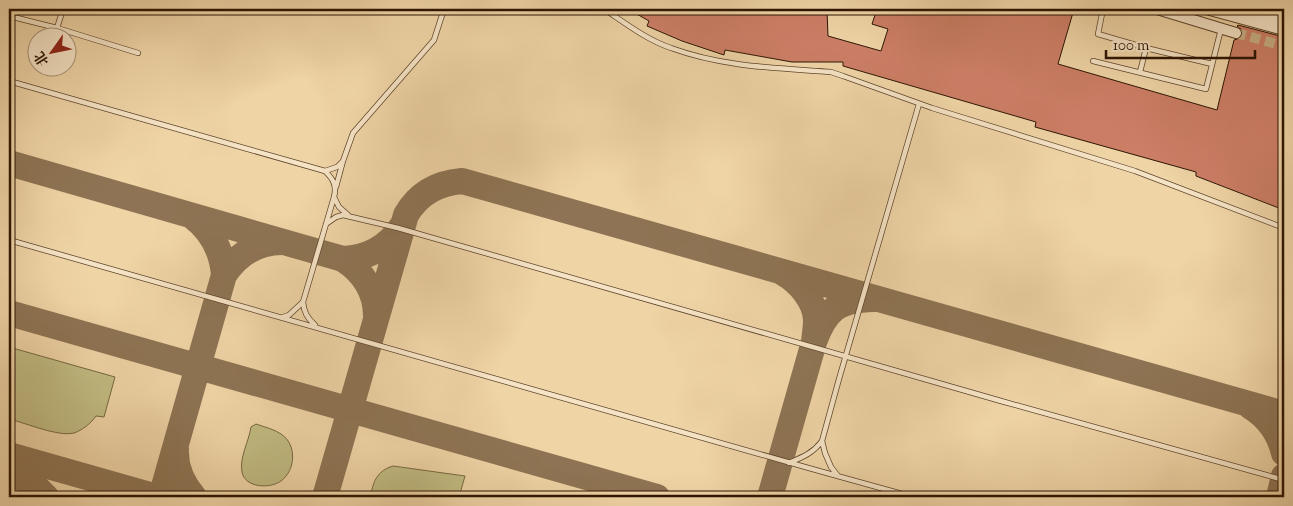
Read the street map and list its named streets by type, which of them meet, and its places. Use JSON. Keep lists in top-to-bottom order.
{
  "scale_bar": "100 m",
  "north": "bottom left"
}
